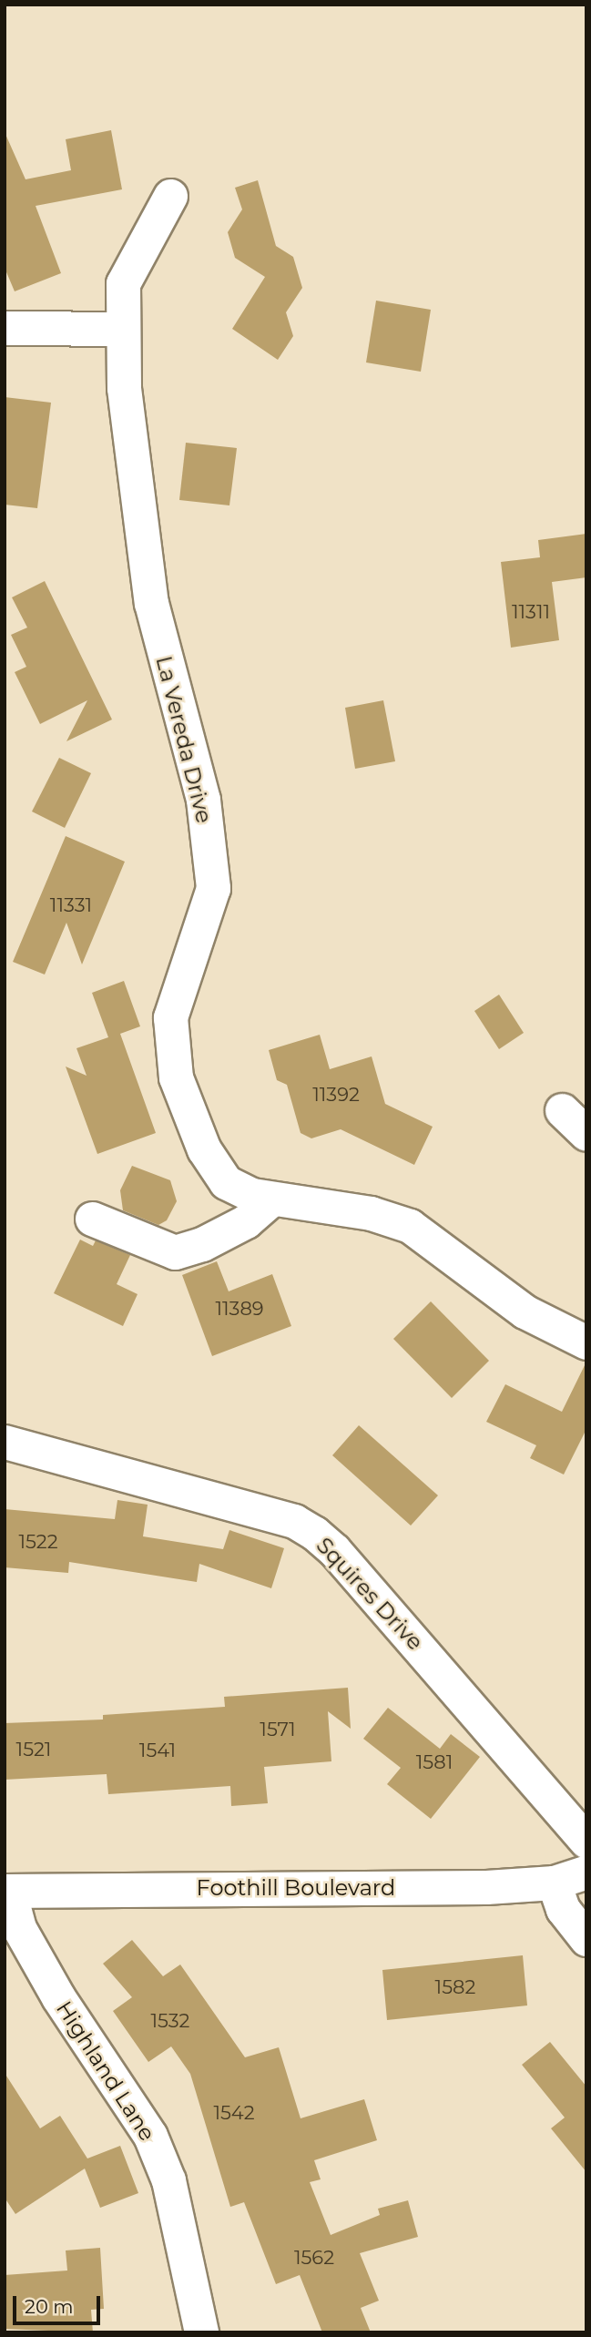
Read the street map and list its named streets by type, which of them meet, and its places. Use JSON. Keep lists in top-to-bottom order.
{
  "streets": {
    "street": [
      "La Vereda Drive",
      "Squires Drive",
      "Foothill Boulevard",
      "Highland Lane"
    ]
  },
  "crossings": [
    ["Foothill Boulevard", "Highland Lane"]
  ],
  "house_numbers": [
    "11311",
    "11331",
    "11392",
    "11389",
    "1522",
    "1571",
    "1521",
    "1541",
    "1581",
    "1582",
    "1532",
    "1542",
    "1562"
  ],
  "scale_bar": "20 m"
}
